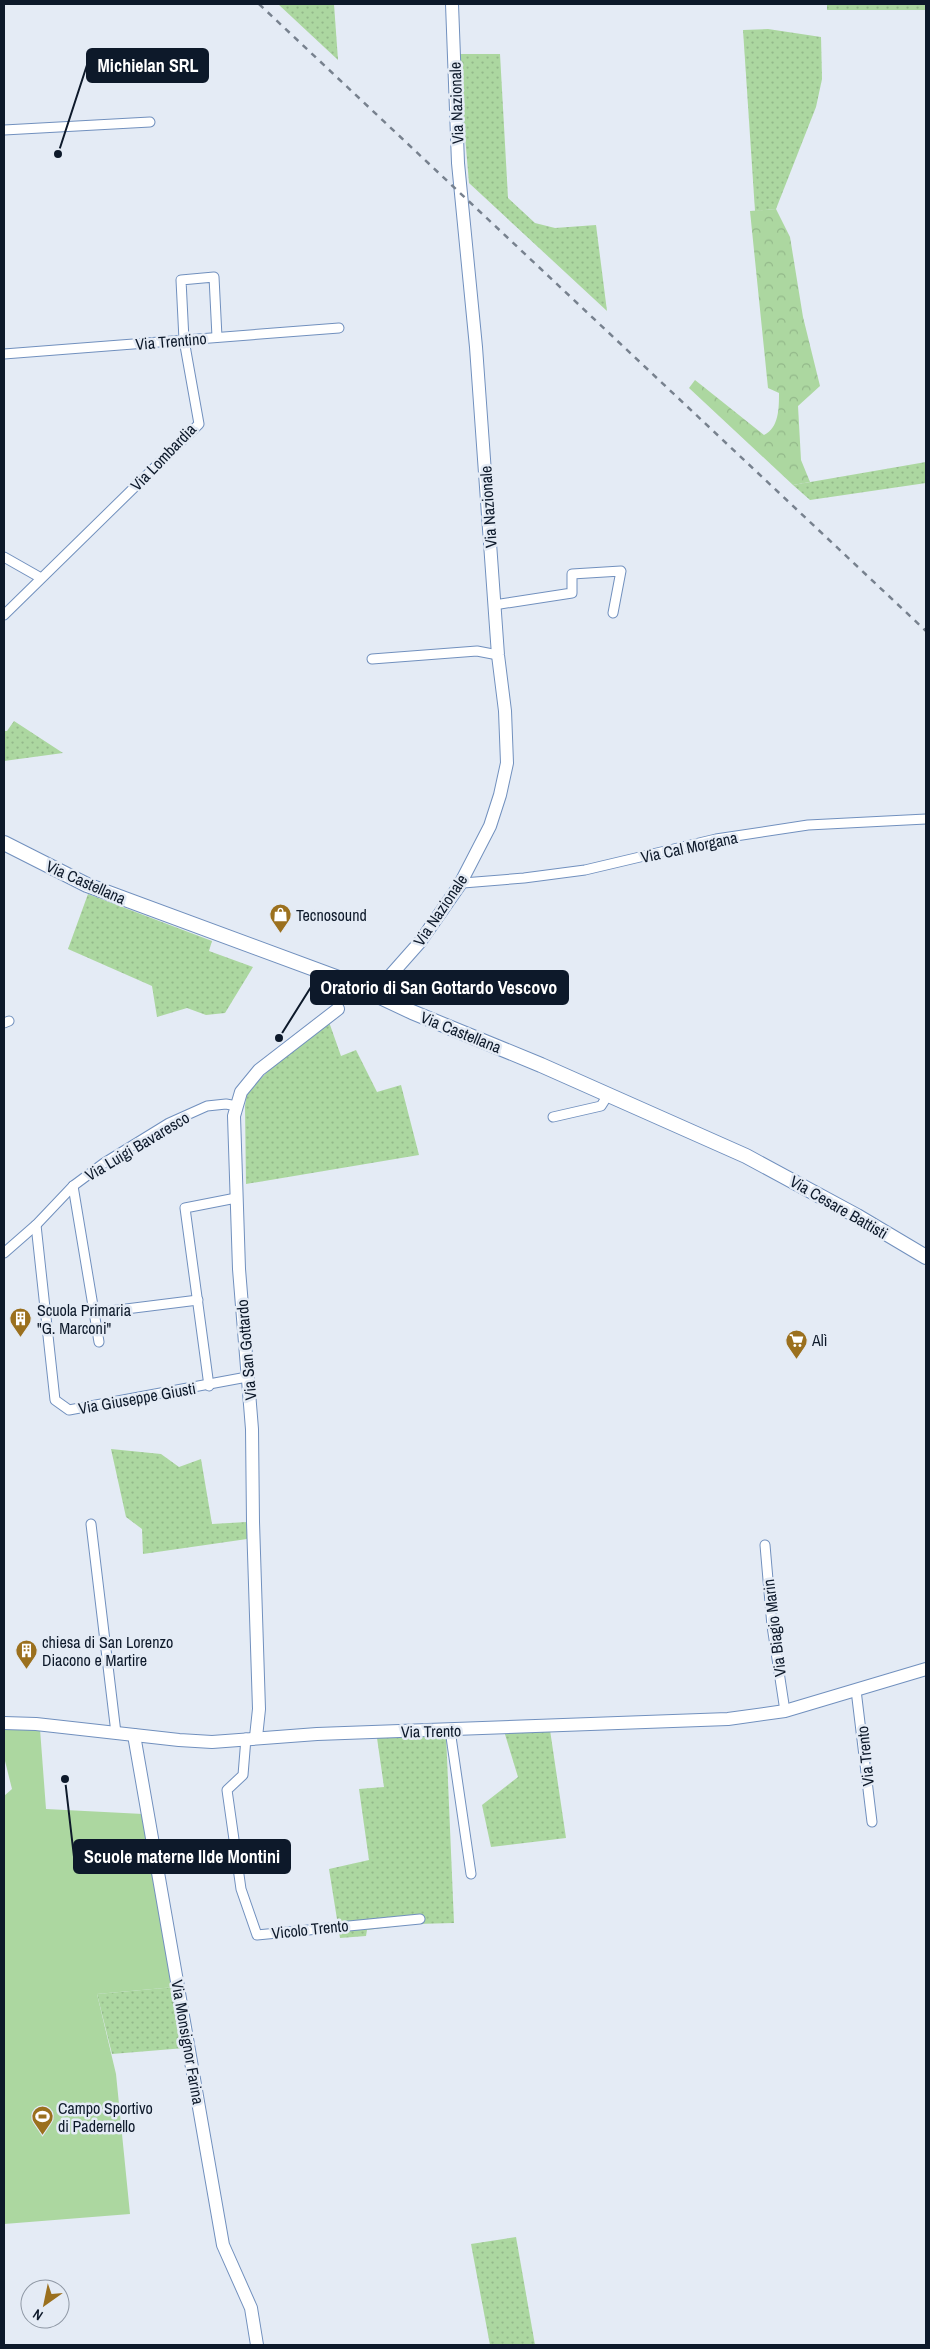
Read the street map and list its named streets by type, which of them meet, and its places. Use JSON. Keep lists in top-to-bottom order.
{
  "streets": {
    "main road": ["Via Castellana", "Via Cesare Battisti"],
    "street": [
      "Via Nazionale",
      "Via Trentino",
      "Via Lombardia",
      "Via Cal Morgana",
      "Via Luigi Bavaresco",
      "Via San Gottardo",
      "Via Giuseppe Giusti",
      "Via Biagio Marin",
      "Via Trento",
      "Vicolo Trento",
      "Via Monsignor Farina"
    ]
  },
  "crossings": [
    ["Via Nazionale", "Via Cal Morgana"],
    ["Via Nazionale", "Via Castellana"],
    ["Via Trentino", "Via Lombardia"],
    ["Via Castellana", "Via Cesare Battisti"],
    ["Via Luigi Bavaresco", "Via San Gottardo"],
    ["Via Luigi Bavaresco", "Via Giuseppe Giusti"],
    ["Via San Gottardo", "Via Giuseppe Giusti"],
    ["Via San Gottardo", "Via Trento"],
    ["Via San Gottardo", "Vicolo Trento"],
    ["Via Biagio Marin", "Via Trento"],
    ["Via Trento", "Vicolo Trento"],
    ["Via Trento", "Via Monsignor Farina"]
  ],
  "places": {
    "other": ["Michielan SRL", "Oratorio di San Gottardo Vescovo", "Scuole materne Ilde Montini"],
    "shop": ["Tecnosound"],
    "building": ["Scuola Primaria \"G. Marconi\"", "chiesa di San Lorenzo Diacono e Martire"],
    "supermarket": ["Alì"],
    "sports": ["Campo Sportivo di Padernello"]
  },
  "north": "bottom left"
}
